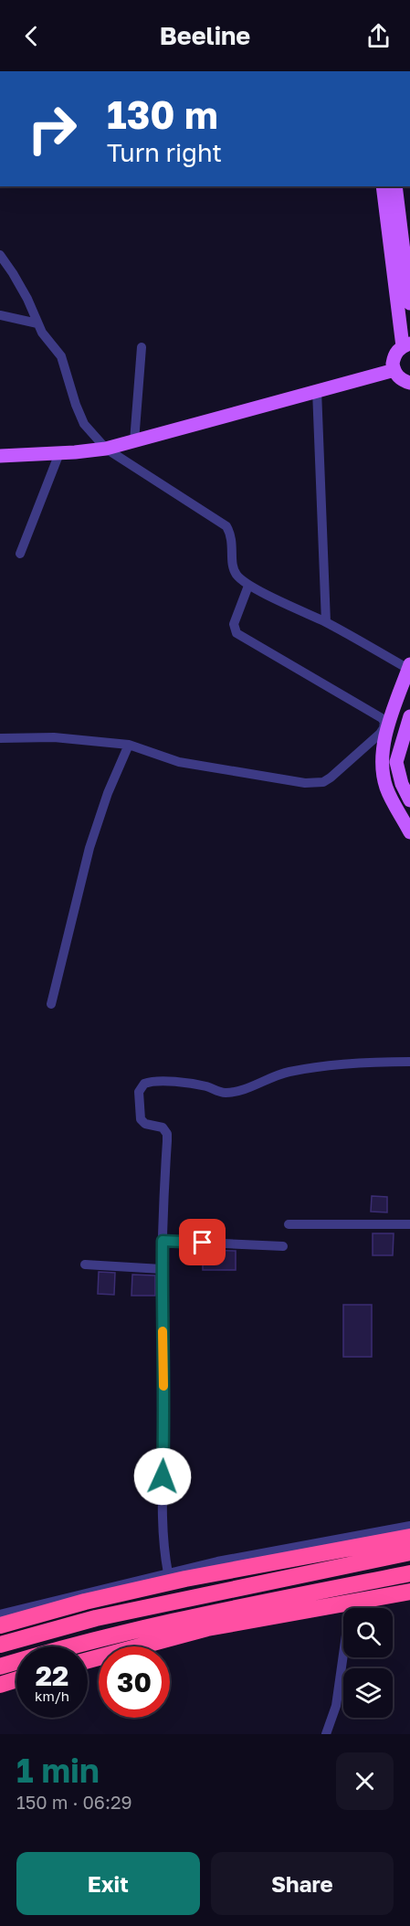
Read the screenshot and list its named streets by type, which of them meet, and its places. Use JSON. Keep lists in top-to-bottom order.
{
  "page": {
    "header": "Beeline",
    "turn": ["130 m", "Turn right"],
    "speed": "22 km/h",
    "limit": "30",
    "heading": ["1 min", "150 m · 06:29"],
    "buttons": ["Exit", "Share"]
  }
}
